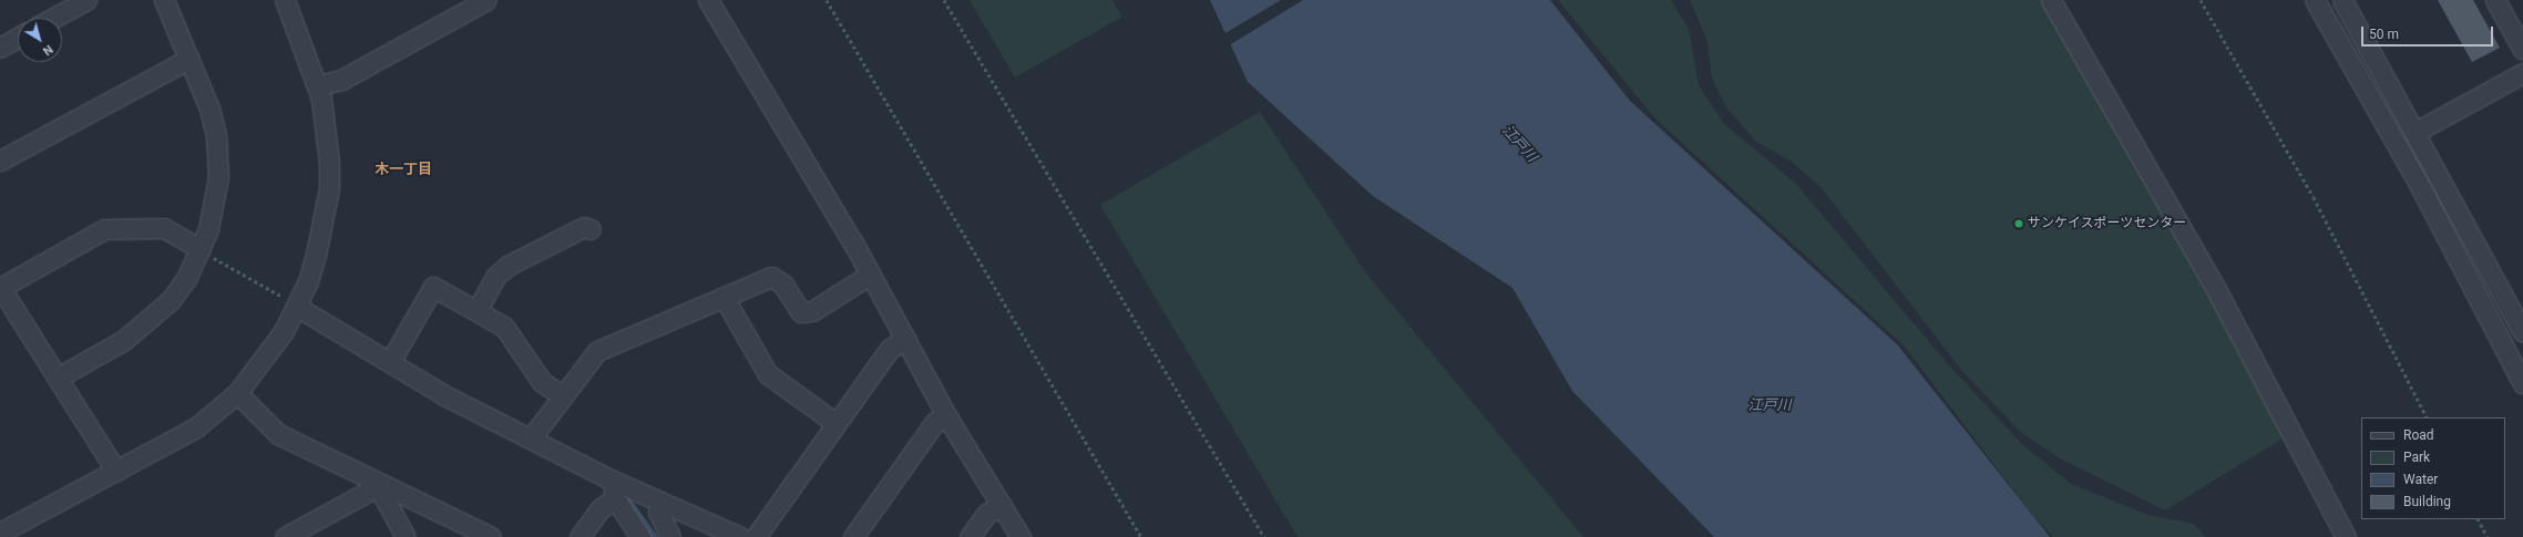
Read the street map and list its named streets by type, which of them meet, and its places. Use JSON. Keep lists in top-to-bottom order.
{
  "districts": ["木一丁目"],
  "water": ["江戸川"],
  "places": ["サンケイスポーツセンター"],
  "legend": [
    "Road",
    "Park",
    "Water",
    "Building"
  ],
  "scale_bar": "50 m",
  "north": "bottom right"
}
